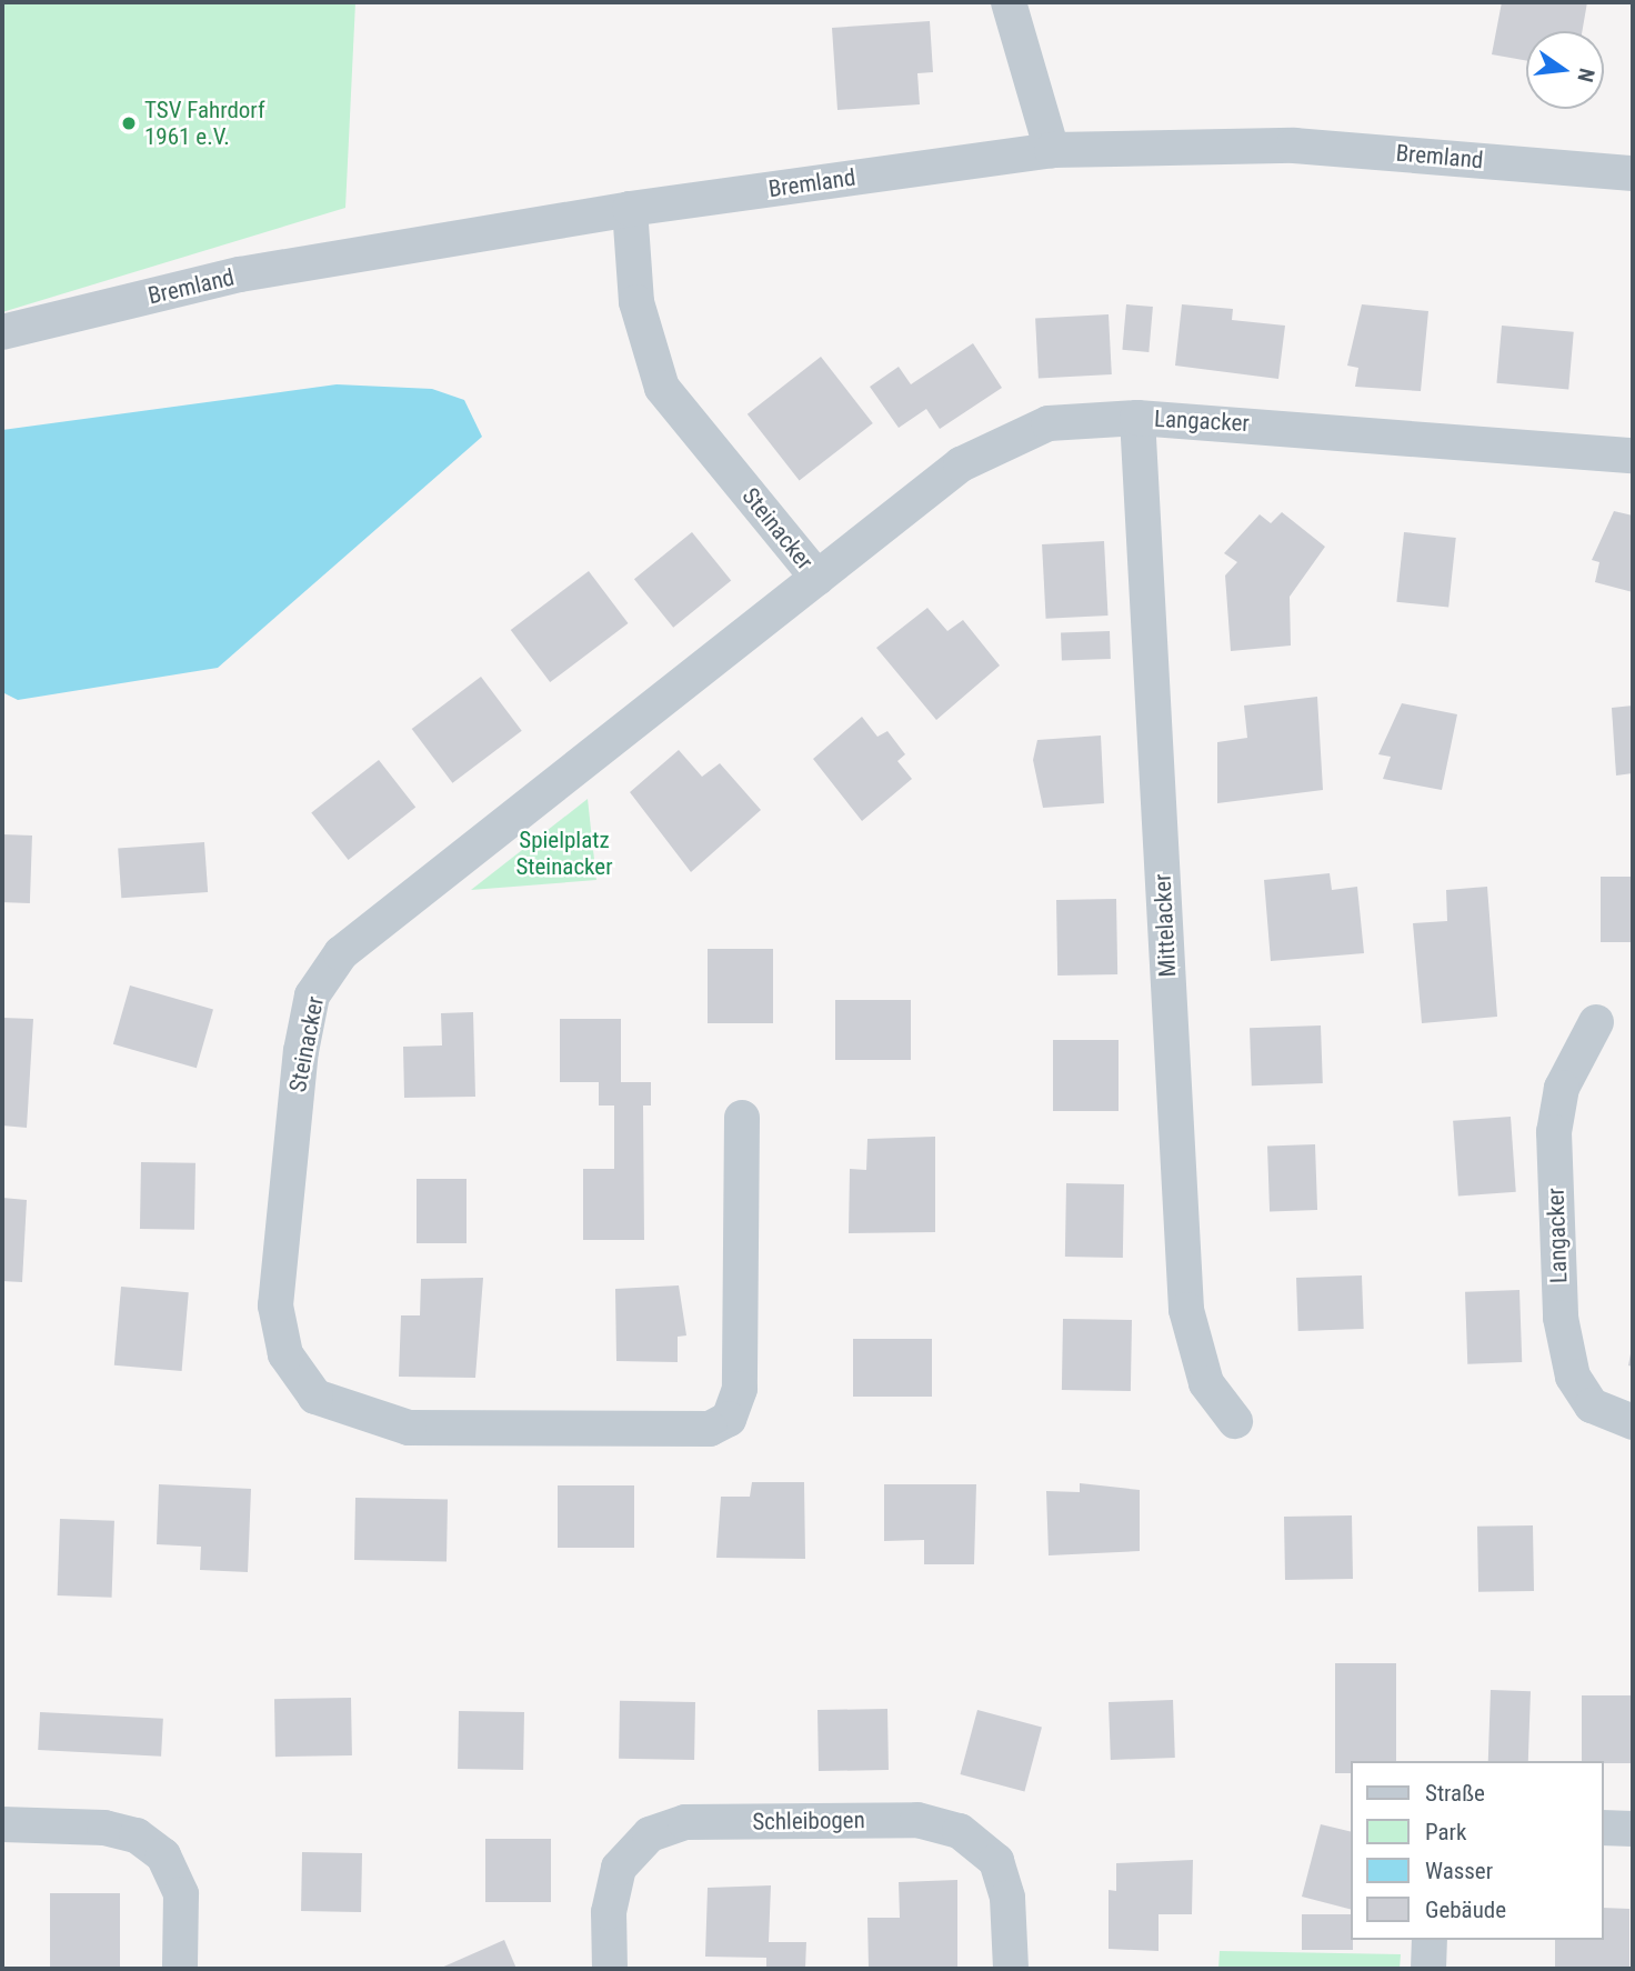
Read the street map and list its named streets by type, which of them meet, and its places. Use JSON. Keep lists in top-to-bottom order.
{
  "streets": {
    "street": [
      "Bremland",
      "Langacker",
      "Steinacker",
      "Mittelacker",
      "Schleibogen"
    ]
  },
  "crossings": [
    ["Bremland", "Steinacker"],
    ["Langacker", "Steinacker"],
    ["Langacker", "Mittelacker"]
  ],
  "parks": ["Spielplatz Steinacker"],
  "places": ["TSV Fahrdorf 1961 e.V."],
  "legend": [
    "Straße",
    "Park",
    "Wasser",
    "Gebäude"
  ],
  "north": "right"
}
